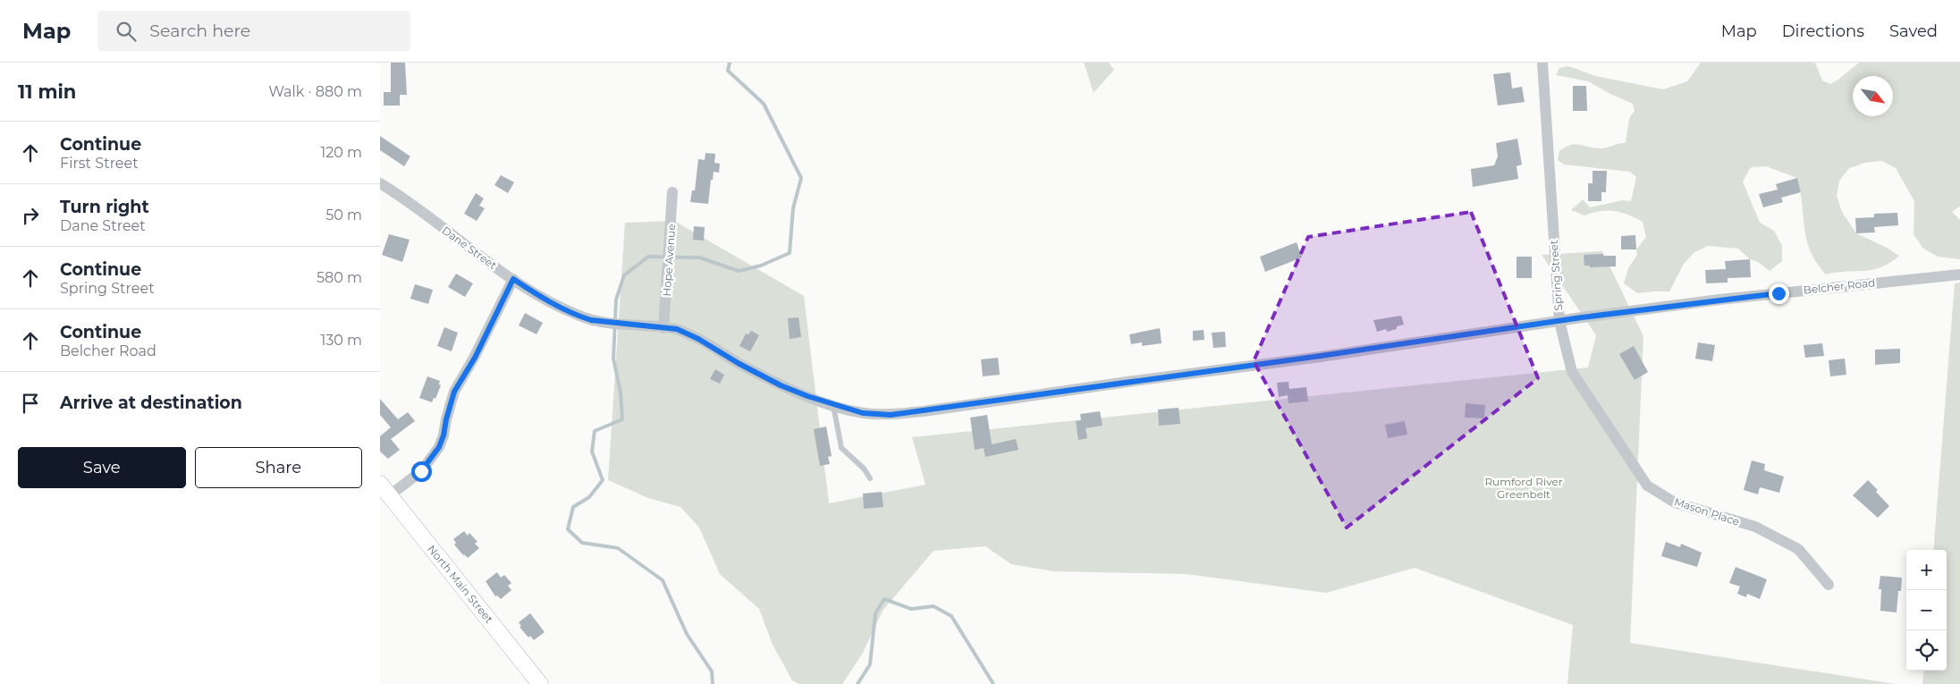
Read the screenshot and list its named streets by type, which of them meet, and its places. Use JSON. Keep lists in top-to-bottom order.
{
  "streets": {
    "street": [
      "Dane Street",
      "Hope Avenue",
      "Spring Street",
      "Belcher Road",
      "Mason Place",
      "North Main Street"
    ]
  },
  "crossings": [
    ["Dane Street", "Spring Street"],
    ["Hope Avenue", "Spring Street"],
    ["Spring Street", "Belcher Road"],
    ["Spring Street", "Mason Place"],
    ["Belcher Road", "Mason Place"]
  ],
  "parks": ["Rumford River Greenbelt"],
  "north": "bottom right",
  "page": {
    "header": "Map",
    "search": "Search here",
    "nav": ["Map", "Directions", "Saved"],
    "heading": ["11 min", "Walk · 880 m"],
    "list": [
      ["Continue", "First Street", "120 m"],
      ["Turn right", "Dane Street", "50 m"],
      ["Continue", "Spring Street", "580 m"],
      ["Continue", "Belcher Road", "130 m"],
      "Arrive at destination"
    ],
    "buttons": ["Save", "Share"],
    "map_buttons": ["+", "−"]
  }
}
